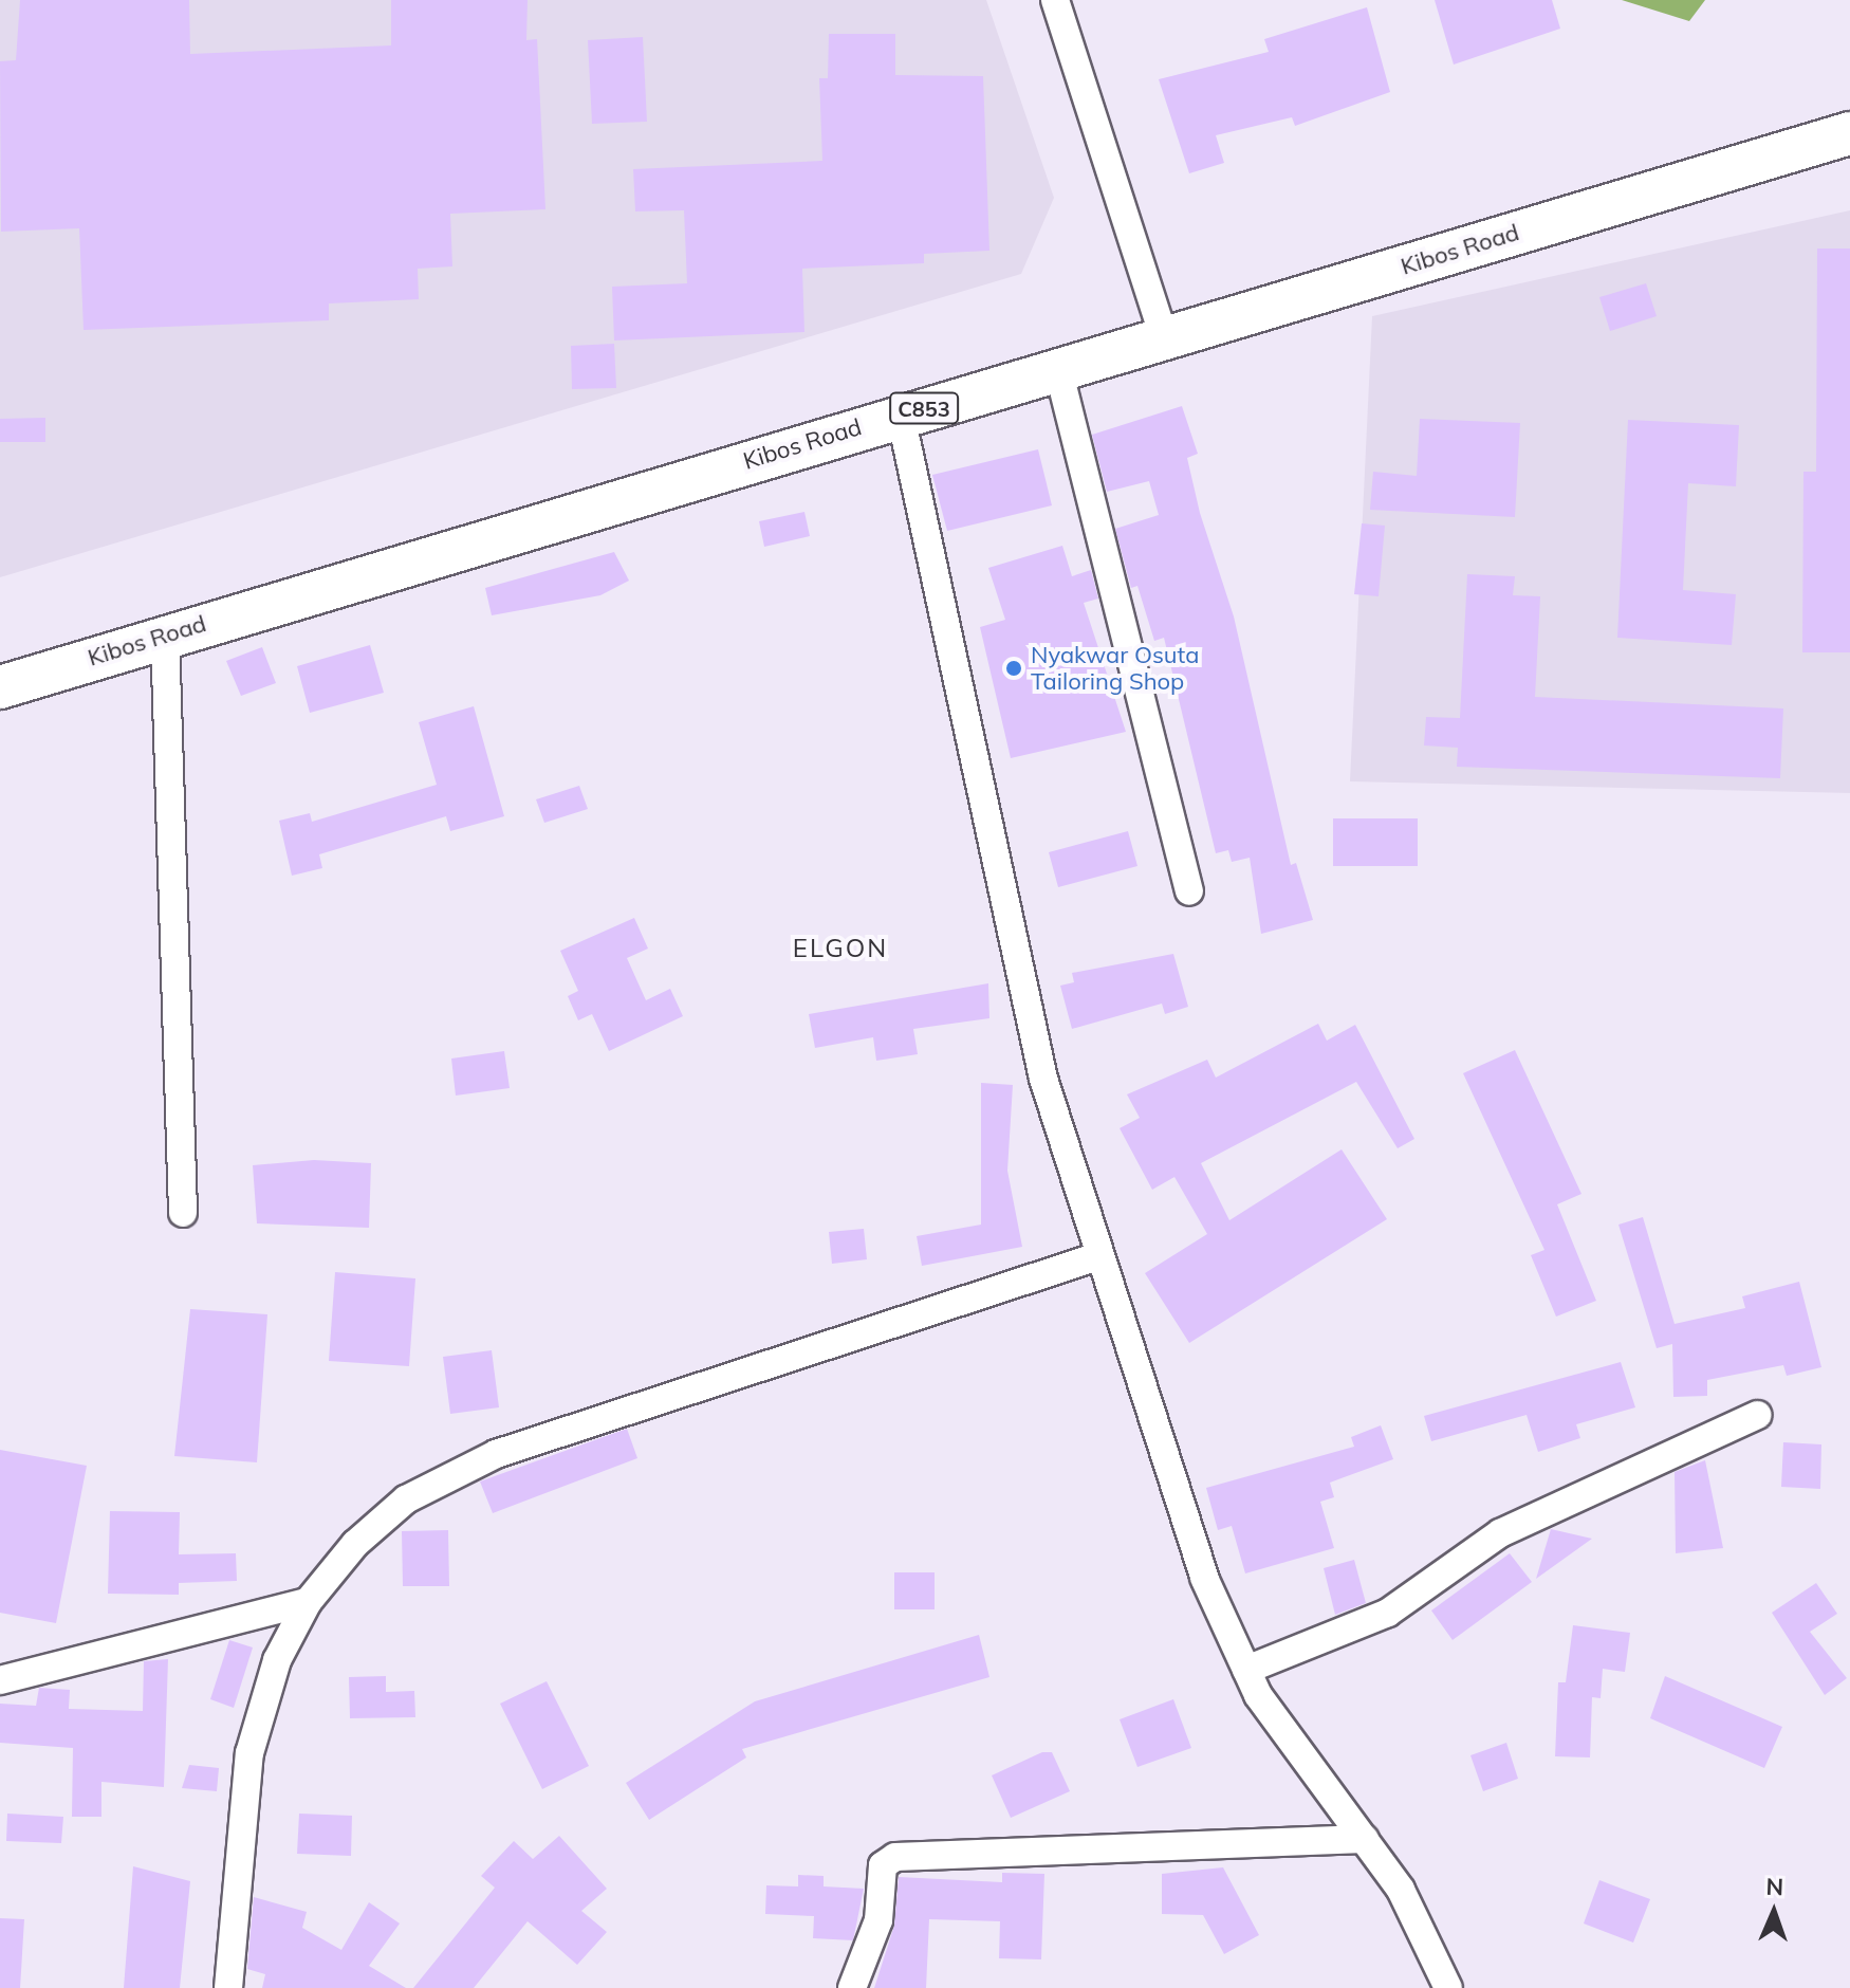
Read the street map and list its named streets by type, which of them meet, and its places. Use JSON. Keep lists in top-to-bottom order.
{
  "streets": {
    "main road": ["Kibos Road", "C853"]
  },
  "districts": ["ELGON"],
  "places": ["Nyakwar Osuta Tailoring Shop"],
  "north": "top"
}
